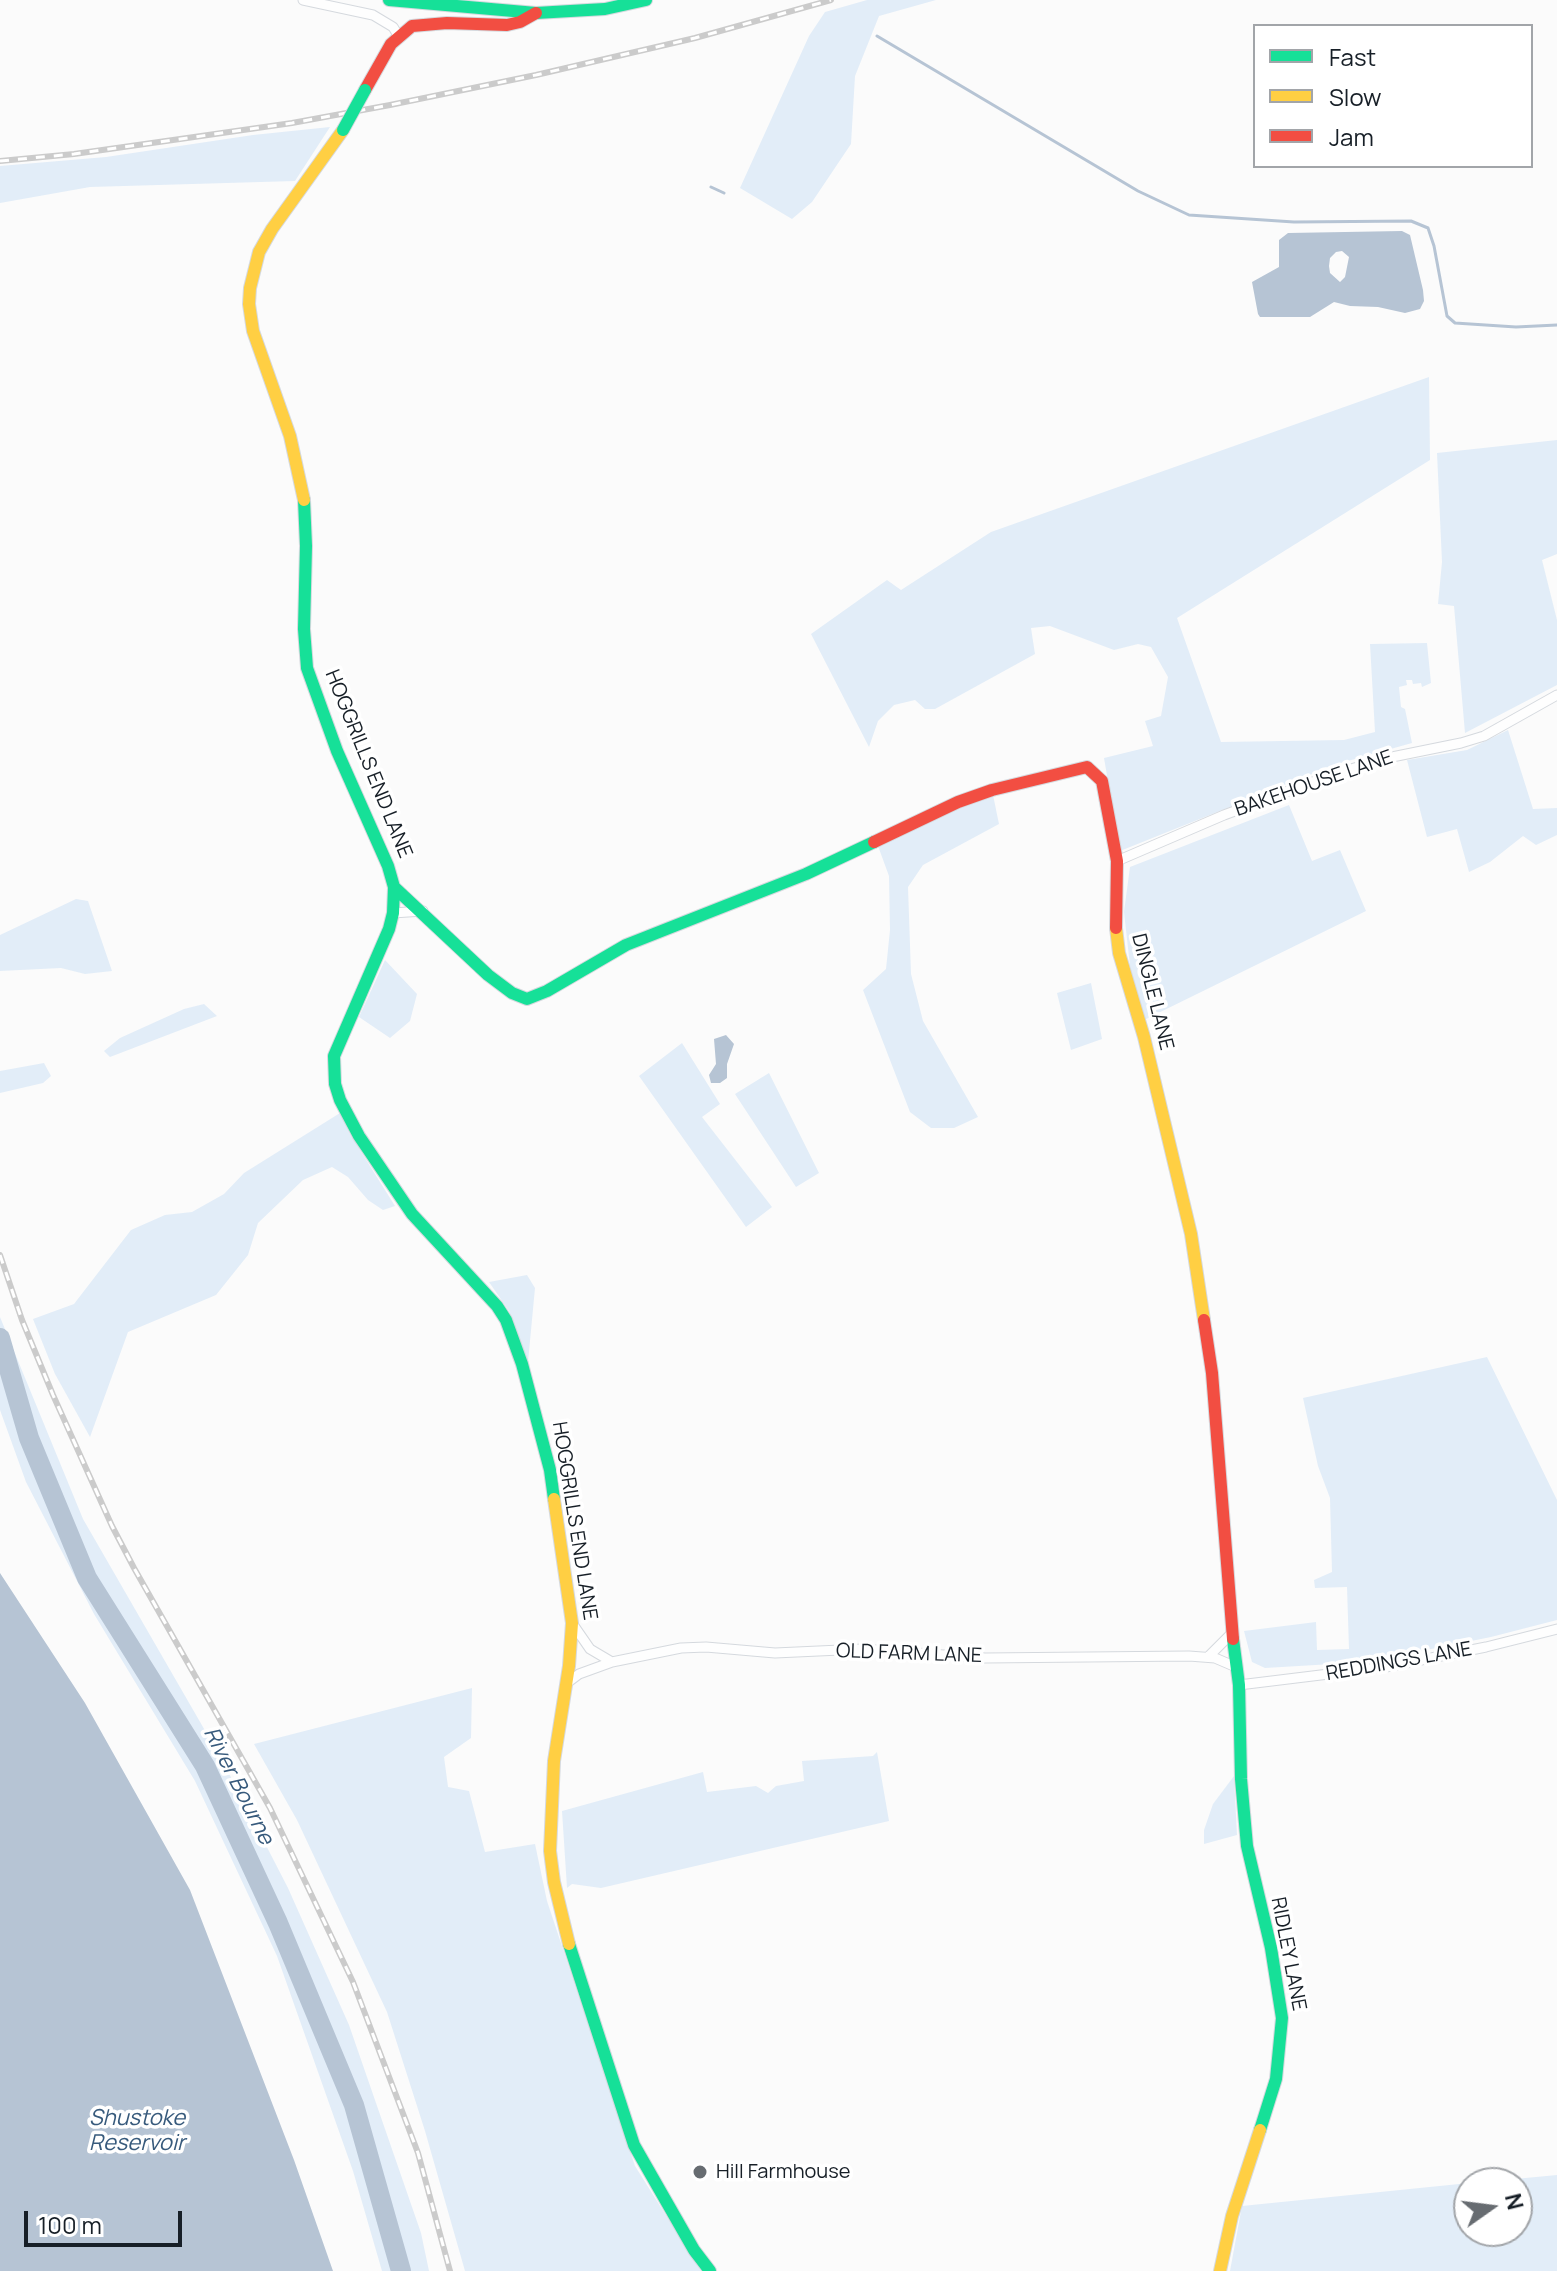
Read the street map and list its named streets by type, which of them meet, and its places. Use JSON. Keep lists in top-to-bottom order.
{
  "streets": {
    "street": [
      "HOGGRILLS END LANE",
      "BAKEHOUSE LANE",
      "DINGLE LANE",
      "OLD FARM LANE",
      "REDDINGS LANE",
      "RIDLEY LANE"
    ]
  },
  "crossings": [
    ["HOGGRILLS END LANE", "DINGLE LANE"],
    ["HOGGRILLS END LANE", "OLD FARM LANE"],
    ["BAKEHOUSE LANE", "DINGLE LANE"],
    ["DINGLE LANE", "OLD FARM LANE"],
    ["DINGLE LANE", "REDDINGS LANE"],
    ["DINGLE LANE", "RIDLEY LANE"],
    ["REDDINGS LANE", "RIDLEY LANE"]
  ],
  "water": ["River Bourne", "Shustoke Reservoir"],
  "places": ["Hill Farmhouse"],
  "legend": ["Fast", "Slow", "Jam"],
  "scale_bar": "100 m",
  "north": "right"
}
